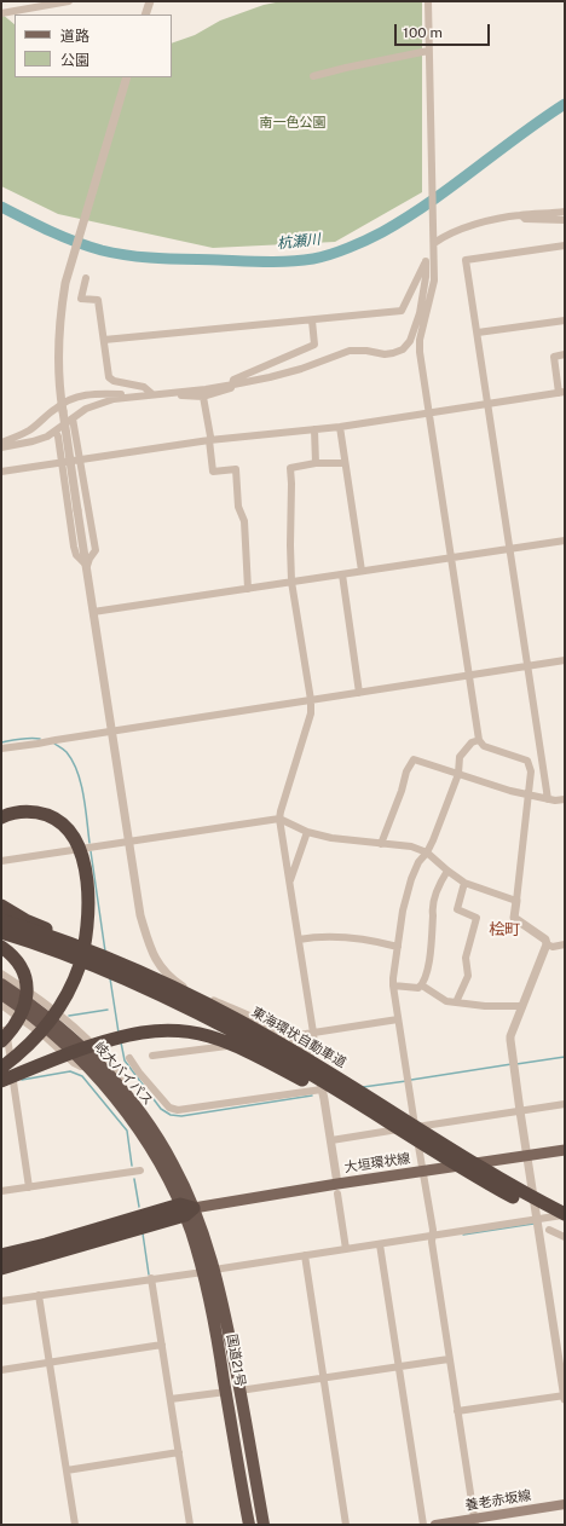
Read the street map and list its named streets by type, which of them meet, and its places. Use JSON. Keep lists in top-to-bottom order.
{
  "streets": {
    "highway": ["東海環状自動車道", "岐大バイパス", "国道21号"],
    "main road": ["大垣環状線", "養老赤坂線"]
  },
  "crossings": [
    ["岐大バイパス", "大垣環状線"],
    ["岐大バイパス", "国道21号"],
    ["大垣環状線", "国道21号"]
  ],
  "districts": ["桧町"],
  "water": ["杭瀬川"],
  "parks": ["南一色公園"],
  "legend": ["道路", "公園"],
  "scale_bar": "100 m"
}
